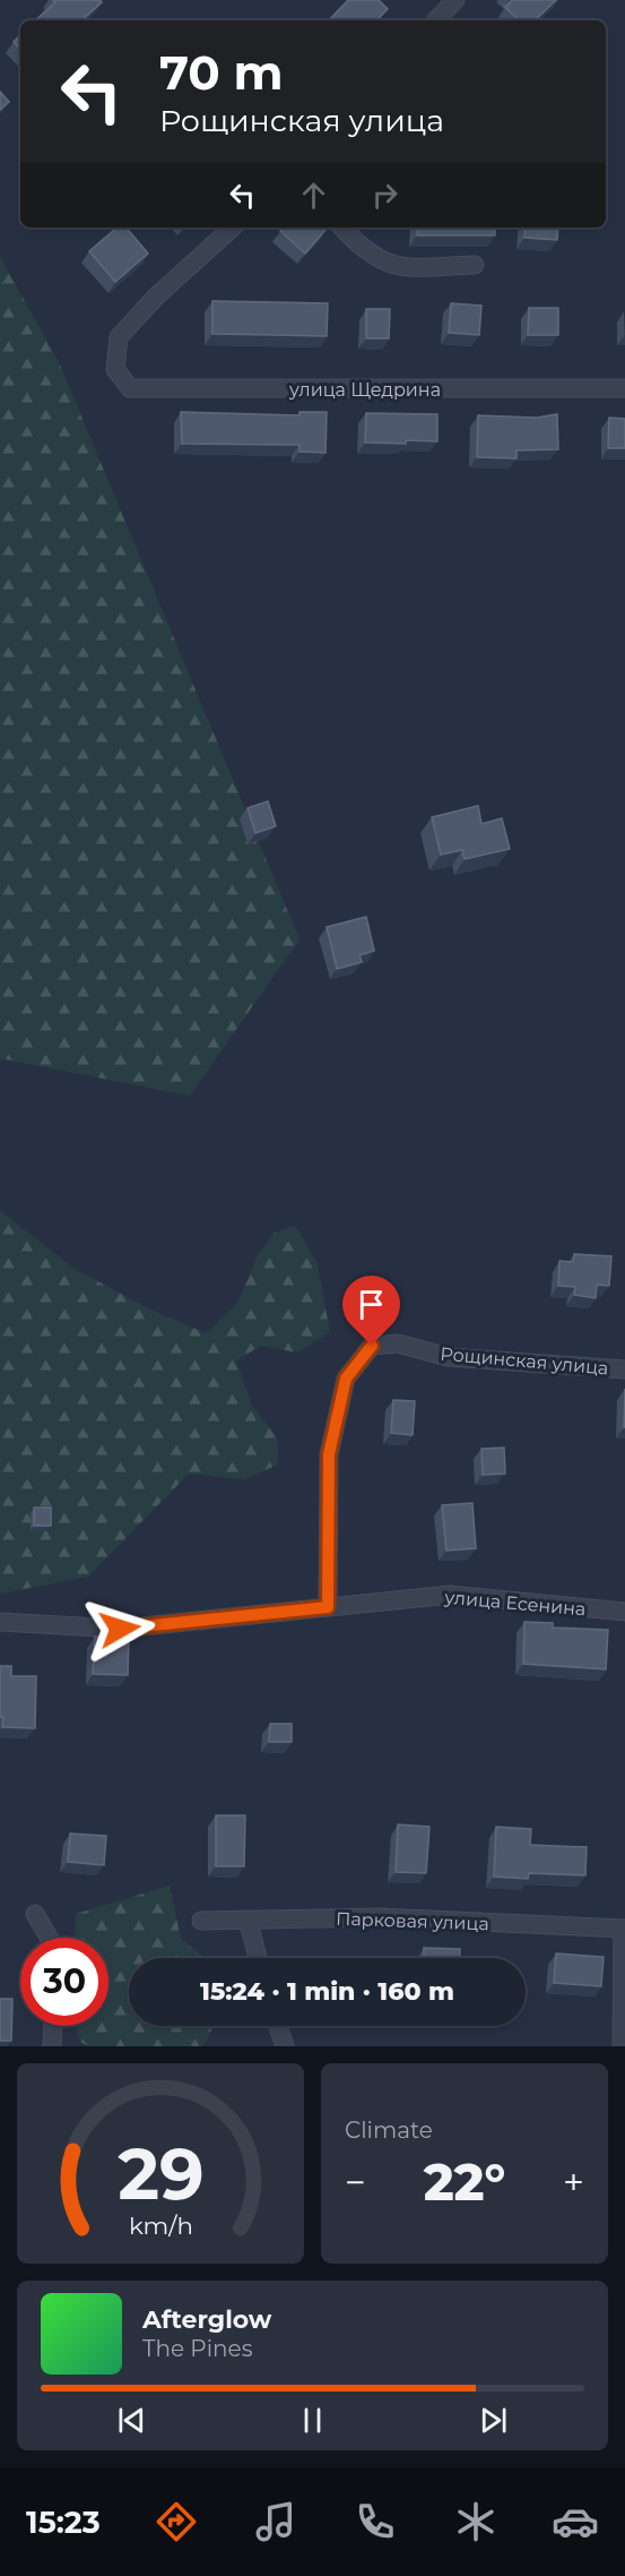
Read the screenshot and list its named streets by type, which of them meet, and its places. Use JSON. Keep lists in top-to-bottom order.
{
  "streets": {
    "street": [
      "улица Щедрина",
      "Рощинская улица",
      "улица Есенина",
      "Парковая улица"
    ]
  },
  "crossings": [
    ["Рощинская улица", "улица Есенина"]
  ],
  "page": {
    "turn": ["70 m", "Рощинская улица"],
    "limit": "30",
    "trip": "15:24 · 1 min · 160 m",
    "tile": "Climate",
    "heat": ["−", "22°", "+"],
    "song": ["Afterglow", "The Pines"],
    "tabs": "15:23",
    "gauge": ["29", "km/h"]
  }
}
